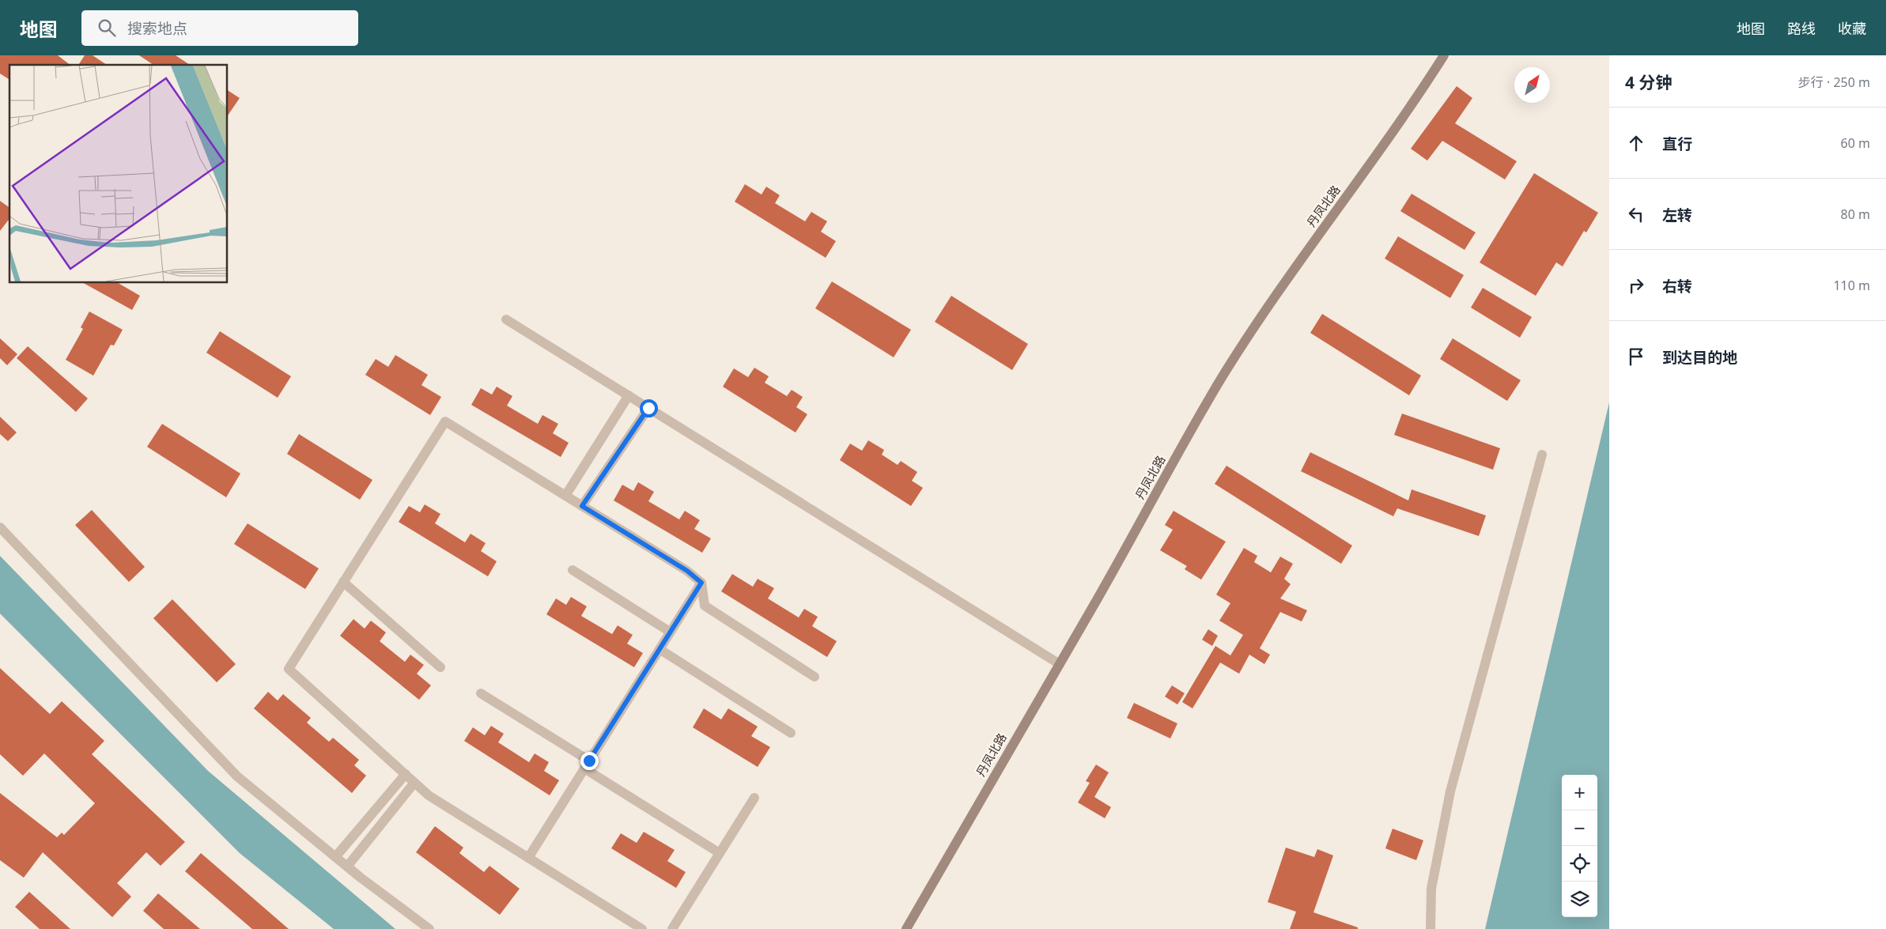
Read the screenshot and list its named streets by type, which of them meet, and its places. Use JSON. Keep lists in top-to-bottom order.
{
  "streets": {
    "main road": ["丹凤北路"]
  },
  "north": "top right",
  "page": {
    "header": "地图",
    "search": "搜索地点",
    "nav": ["地图", "路线", "收藏"],
    "heading": ["4 分钟", "步行 · 250 m"],
    "list": [
      ["直行", "60 m"],
      ["左转", "80 m"],
      ["右转", "110 m"],
      "到达目的地"
    ],
    "map_buttons": ["+", "−"]
  }
}
